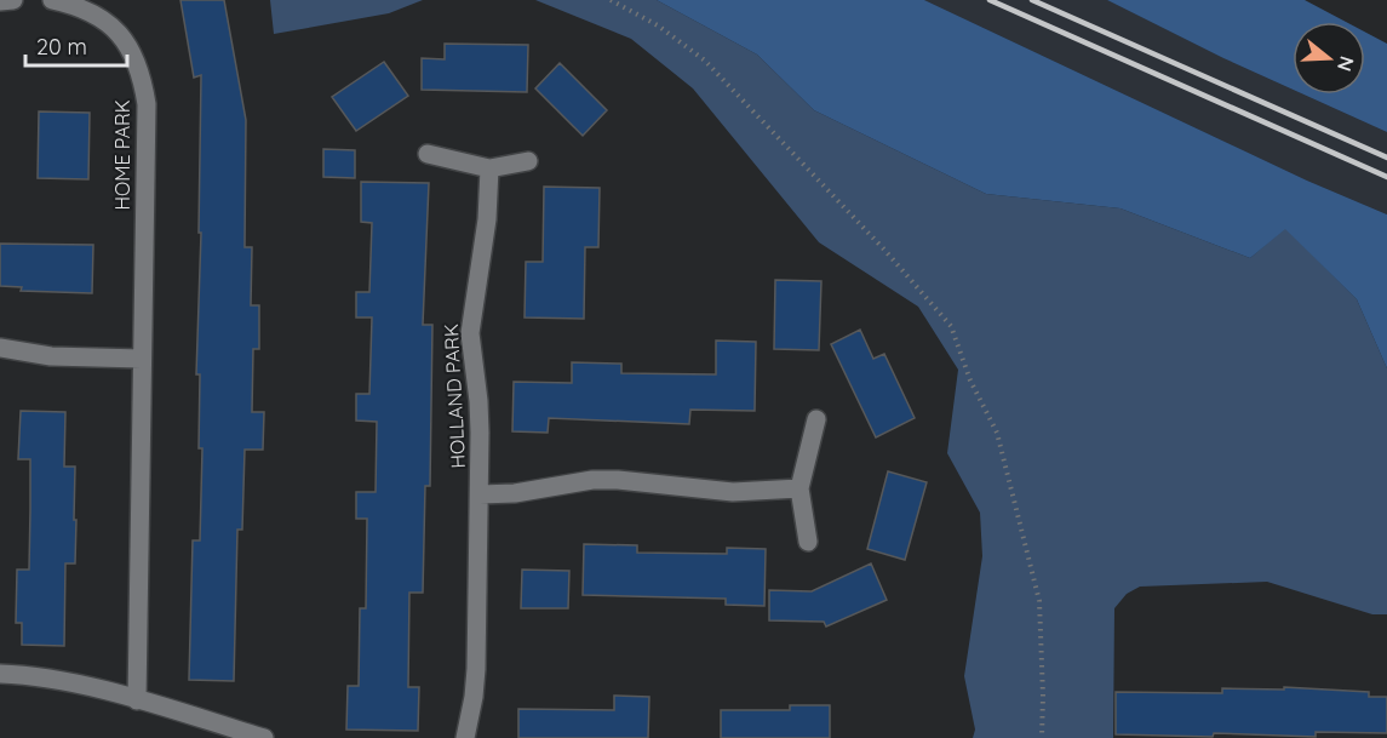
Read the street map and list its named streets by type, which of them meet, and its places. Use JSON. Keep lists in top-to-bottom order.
{
  "streets": {
    "street": ["HOME PARK", "HOLLAND PARK"]
  },
  "scale_bar": "20 m",
  "north": "right"
}
